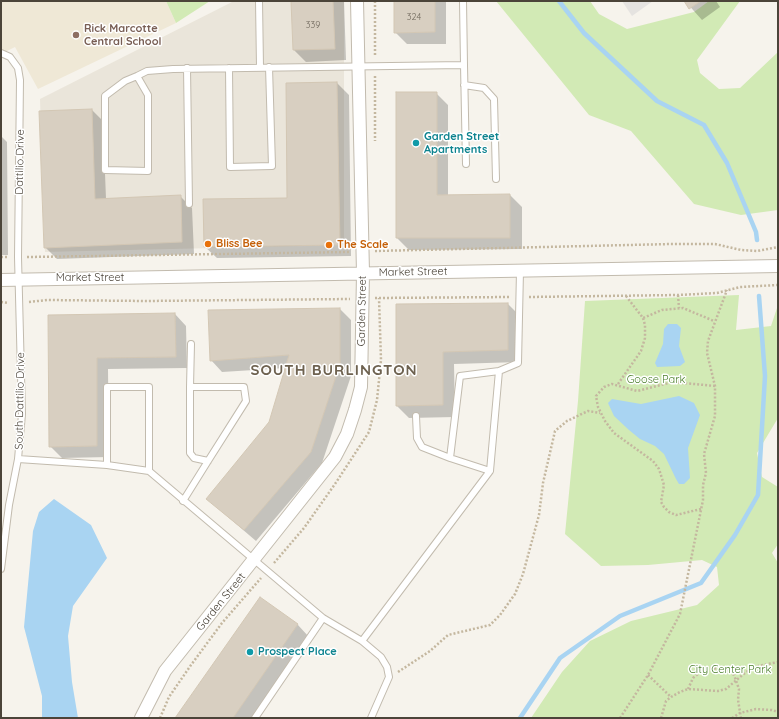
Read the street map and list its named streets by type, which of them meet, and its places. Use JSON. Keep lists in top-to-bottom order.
{
  "streets": {
    "street": ["Market Street", "Garden Street"],
    "lane": ["Dattilio Drive", "South Dattilio Drive"]
  },
  "crossings": [
    ["Dattilio Drive", "Market Street"],
    ["Dattilio Drive", "South Dattilio Drive"],
    ["Market Street", "Garden Street"],
    ["Market Street", "South Dattilio Drive"]
  ],
  "districts": ["SOUTH BURLINGTON"],
  "parks": ["Goose Park", "City Center Park"],
  "places": [
    "Rick Marcotte Central School",
    "Garden Street Apartments",
    "Bliss Bee",
    "The Scale",
    "Prospect Place"
  ],
  "house_numbers": ["324", "339"]
}
